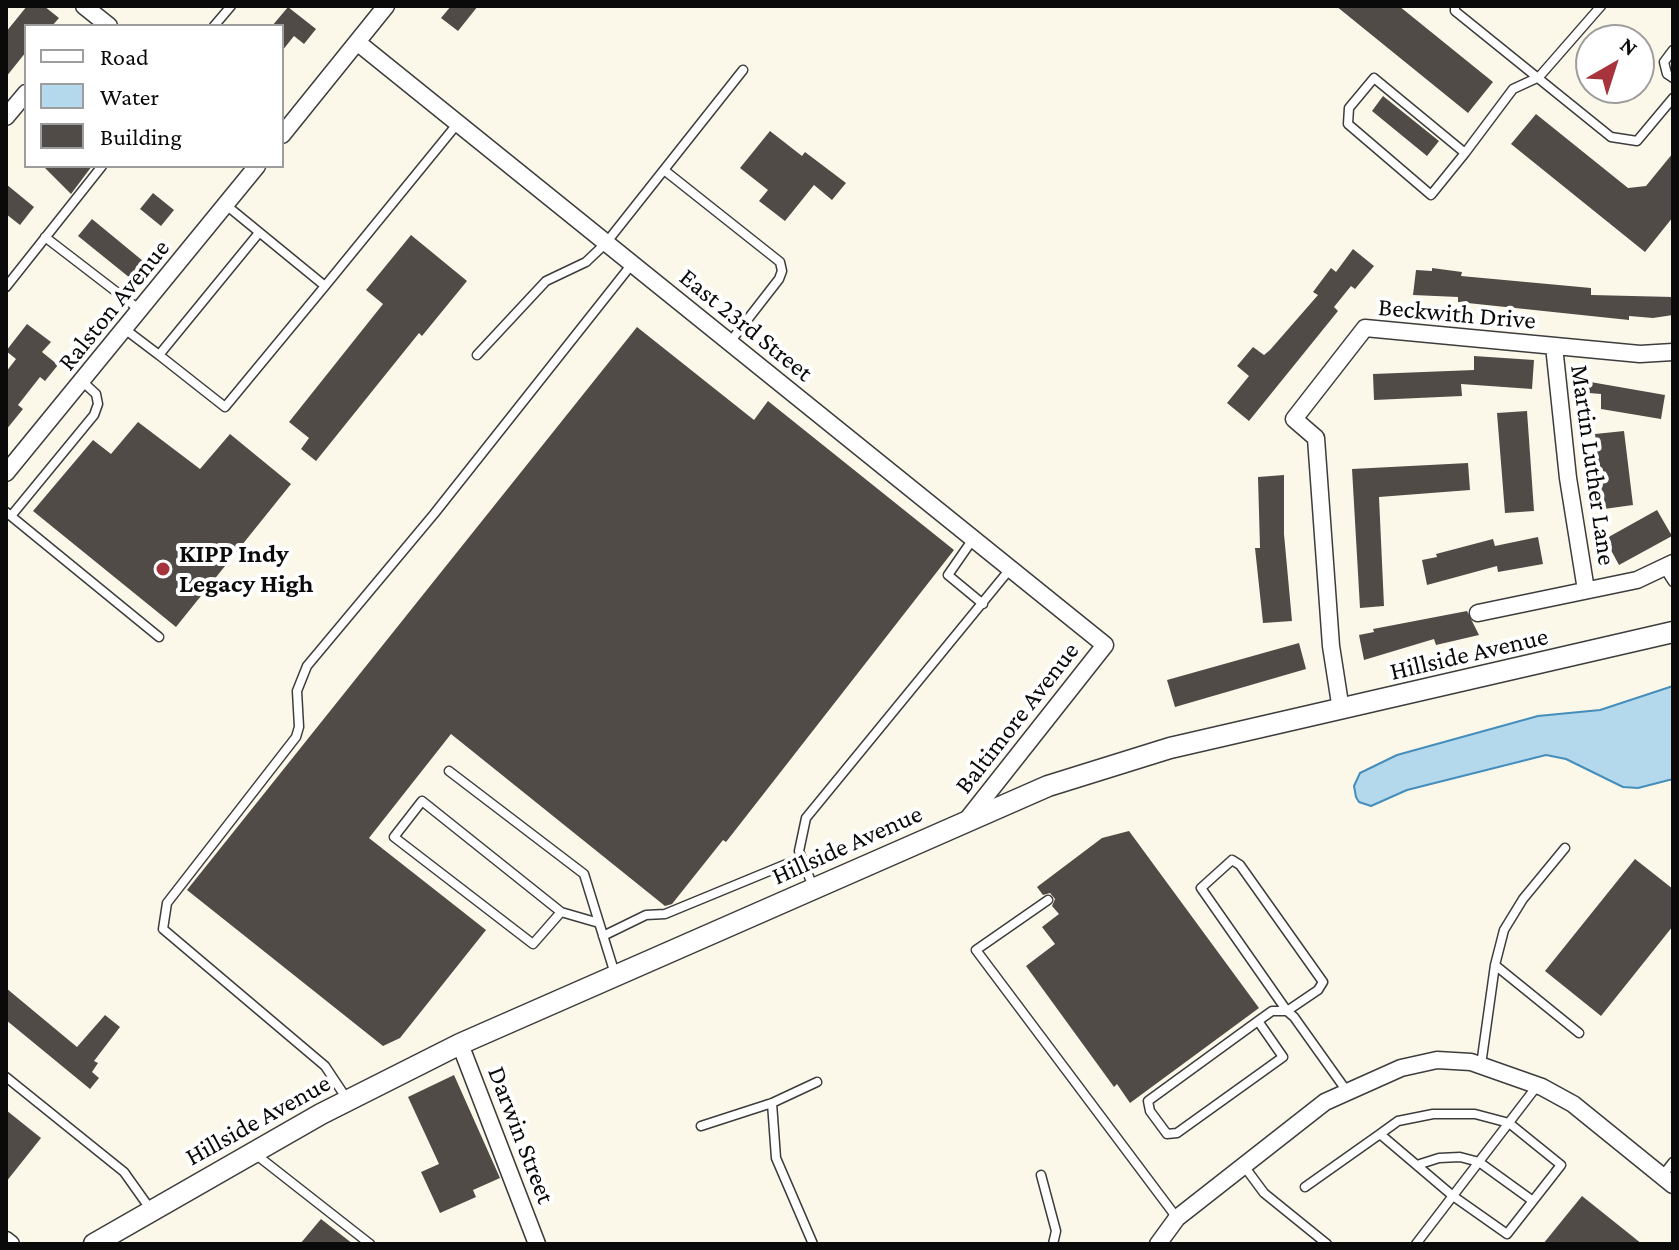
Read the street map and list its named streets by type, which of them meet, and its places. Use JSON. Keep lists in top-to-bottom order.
{
  "streets": {
    "street": [
      "Ralston Avenue",
      "Beckwith Drive",
      "East 23rd Street",
      "Martin Luther Lane",
      "Hillside Avenue",
      "Baltimore Avenue",
      "Darwin Street"
    ]
  },
  "crossings": [
    ["Beckwith Drive", "Martin Luther Lane"],
    ["Beckwith Drive", "Hillside Avenue"],
    ["East 23rd Street", "Baltimore Avenue"],
    ["Martin Luther Lane", "Hillside Avenue"],
    ["Hillside Avenue", "Baltimore Avenue"],
    ["Hillside Avenue", "Darwin Street"]
  ],
  "places": ["KIPP Indy Legacy High"],
  "legend": ["Road", "Water", "Building"],
  "north": "top right"
}
